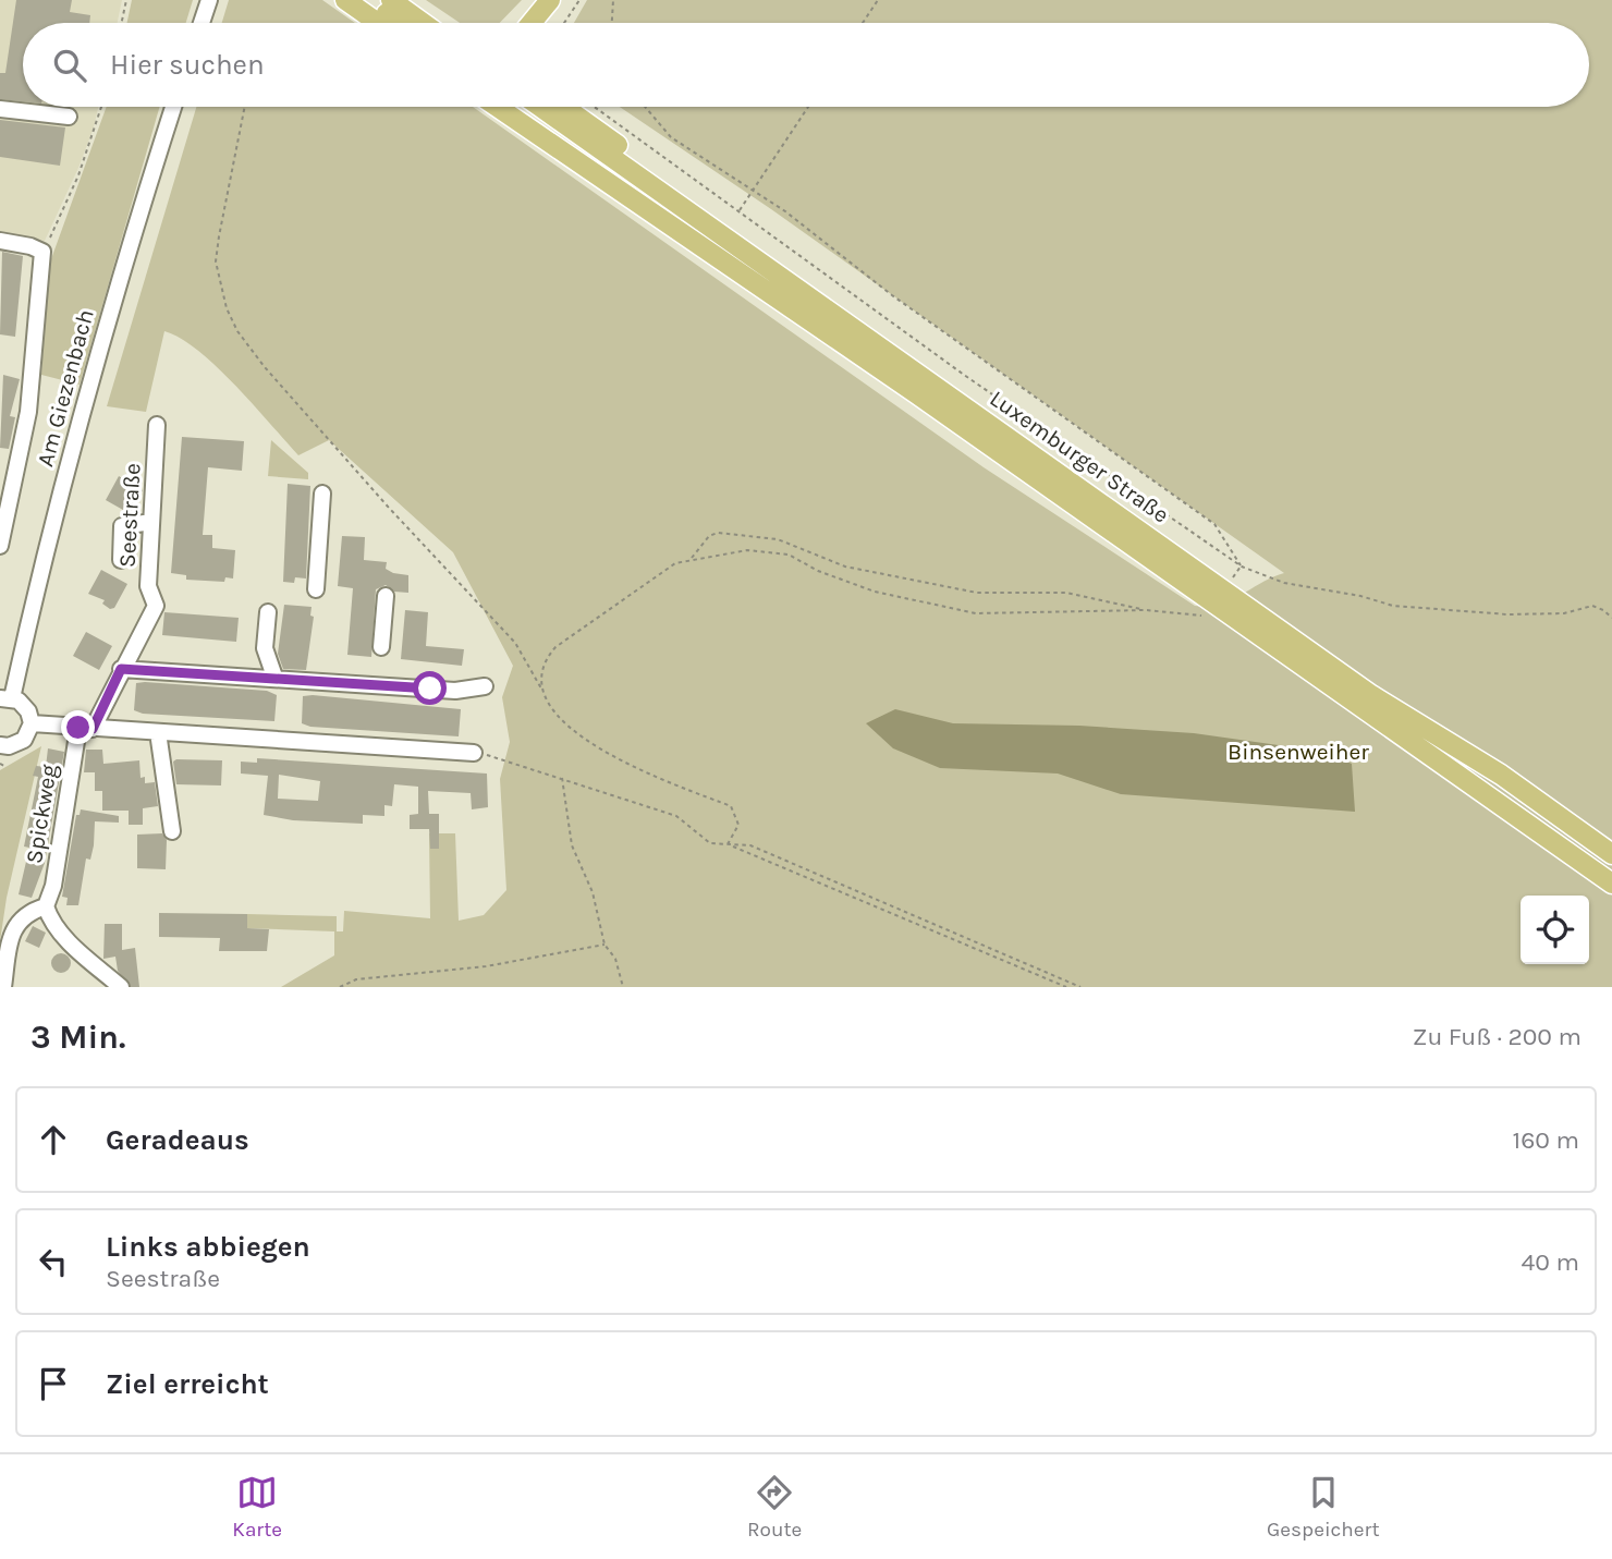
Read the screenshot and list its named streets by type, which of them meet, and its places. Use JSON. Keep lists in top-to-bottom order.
{
  "streets": {
    "main road": ["Luxemburger Straße"],
    "street": ["Am Giezenbach", "Seestraße", "Spickweg"]
  },
  "crossings": [
    ["Seestraße", "Spickweg"]
  ],
  "parks": ["Binsenweiher"],
  "page": {
    "search": "Hier suchen",
    "heading": ["3 Min.", "Zu Fuß · 200 m"],
    "list": [
      ["Geradeaus", "160 m"],
      ["Links abbiegen", "Seestraße", "40 m"],
      "Ziel erreicht"
    ],
    "nav": ["Karte", "Route", "Gespeichert"]
  }
}
